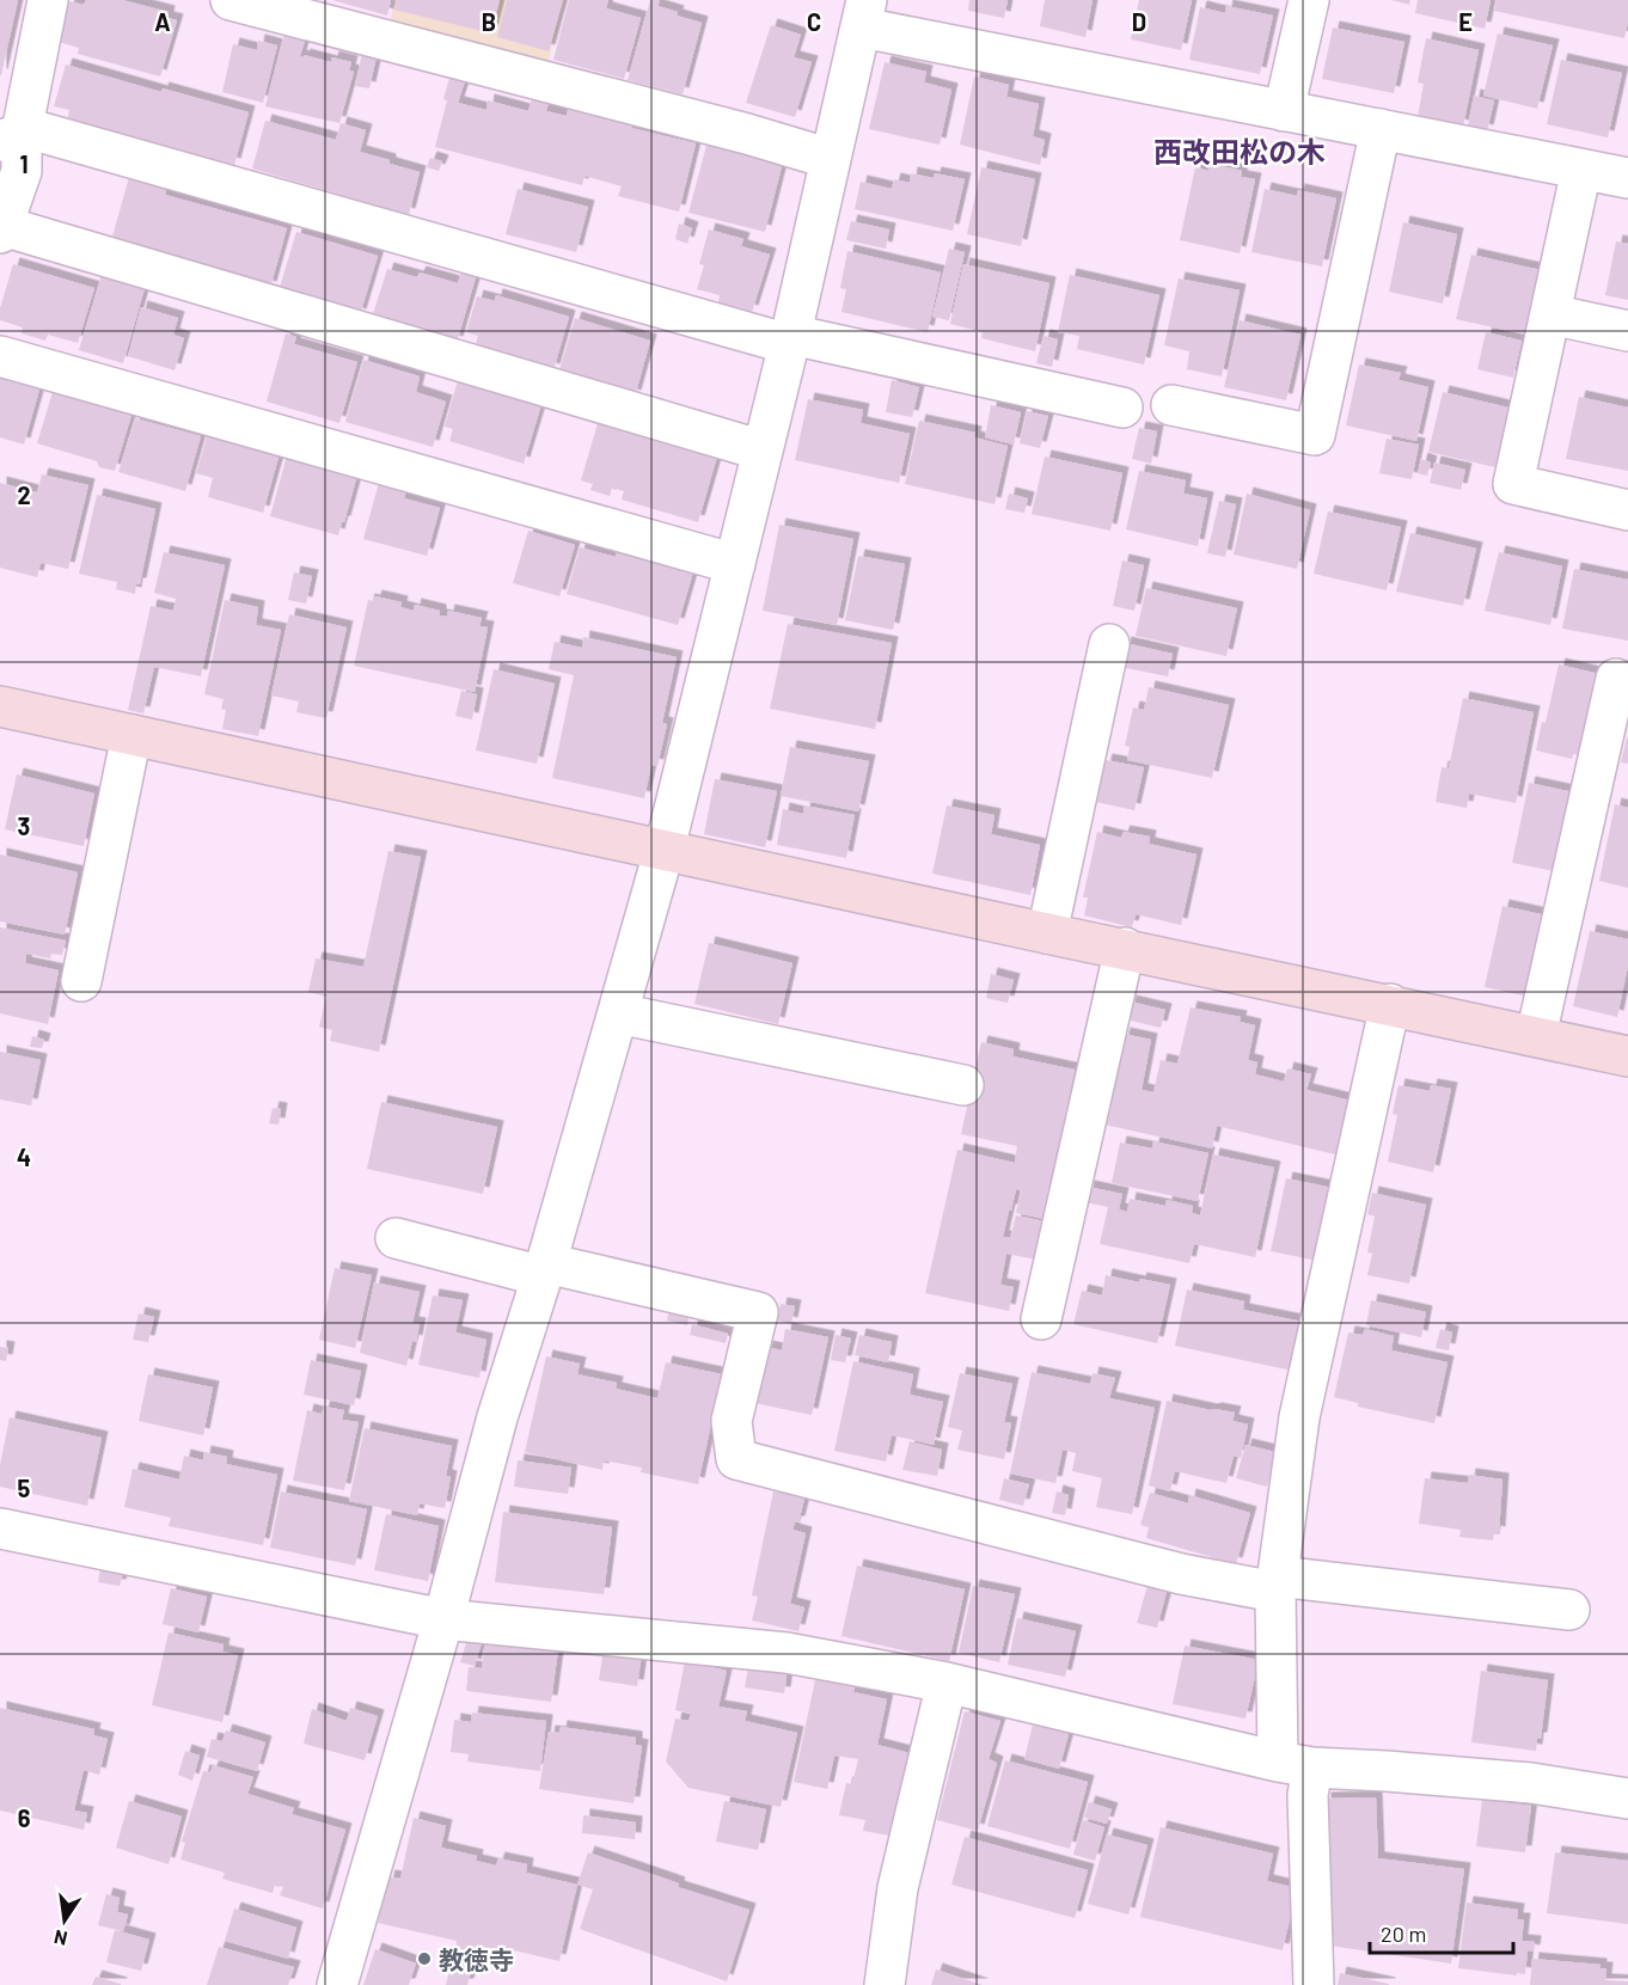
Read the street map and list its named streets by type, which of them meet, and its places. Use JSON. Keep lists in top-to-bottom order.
{
  "districts": ["西改田松の木"],
  "places": ["教徳寺"],
  "scale_bar": "20 m",
  "north": "bottom",
  "grid": {
    "columns": [
      "A",
      "B",
      "C",
      "D",
      "E"
    ],
    "rows": [
      "1",
      "2",
      "3",
      "4",
      "5",
      "6"
    ]
  }
}
